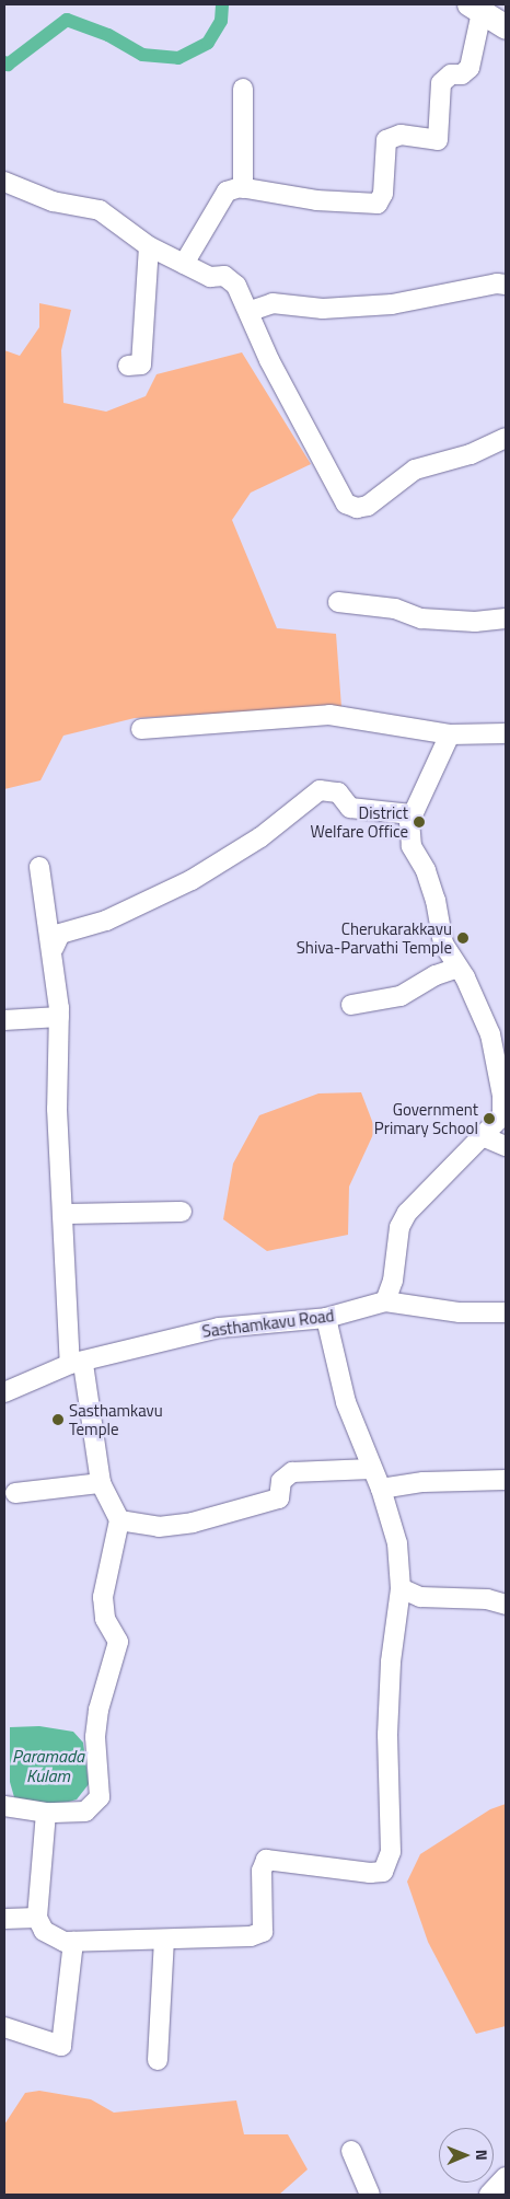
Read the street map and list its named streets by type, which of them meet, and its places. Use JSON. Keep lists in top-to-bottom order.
{
  "streets": {
    "street": ["Sasthamkavu Road"]
  },
  "water": ["Paramada Kulam"],
  "places": [
    "District Welfare Office",
    "Cherukarakkavu Shiva-Parvathi Temple",
    "Government Primary School",
    "Sasthamkavu Temple"
  ],
  "north": "right"
}
